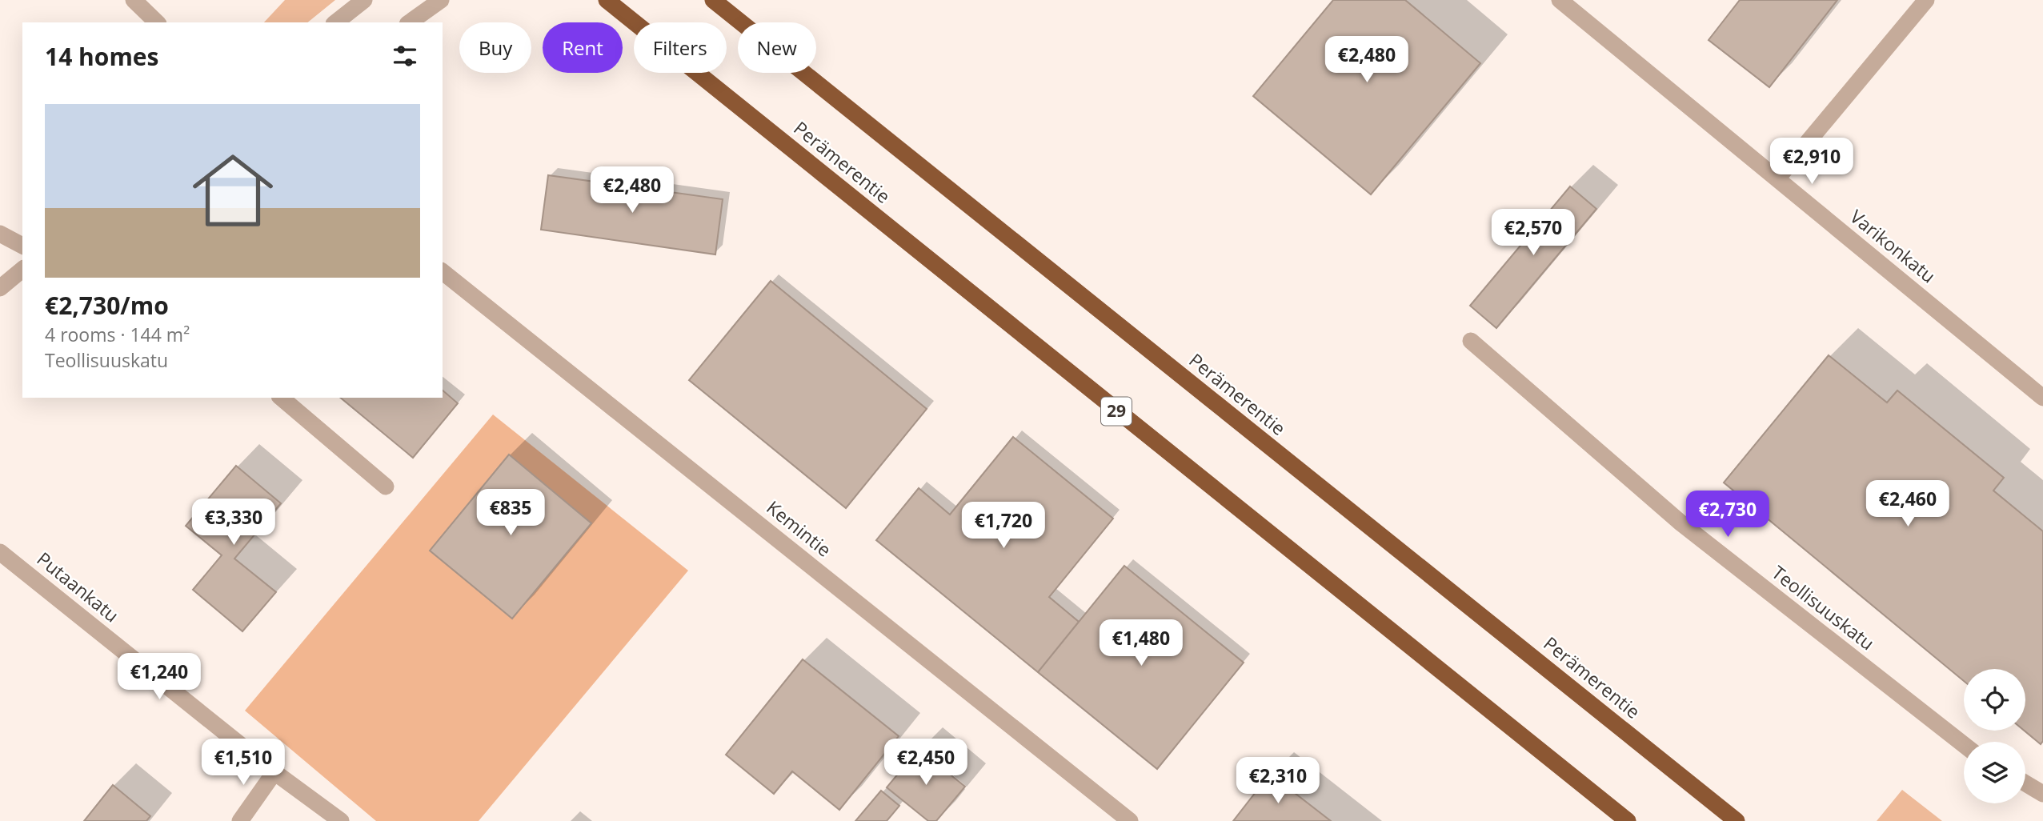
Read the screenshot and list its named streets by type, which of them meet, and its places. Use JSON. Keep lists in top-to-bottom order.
{
  "streets": {
    "highway": ["Perämerentie", "29"],
    "street": [
      "Varikonkatu",
      "Kemintie",
      "Putaankatu",
      "Teollisuuskatu"
    ]
  },
  "page": {
    "chip": [
      "Buy",
      "Rent",
      "Filters",
      "New"
    ],
    "heading": "14 homes",
    "price": [
      "€2,480",
      "€2,910",
      "€2,480",
      "€2,570",
      "€2,460",
      "€835",
      "€2,730",
      "€3,330",
      "€1,720",
      "€1,480",
      "€1,240",
      "€1,510",
      "€2,450",
      "€2,310"
    ],
    "list": [
      {
        "name": "€2,730/mo",
        "note": "4 rooms · 144 m² · Teollisuuskatu"
      }
    ]
  }
}
